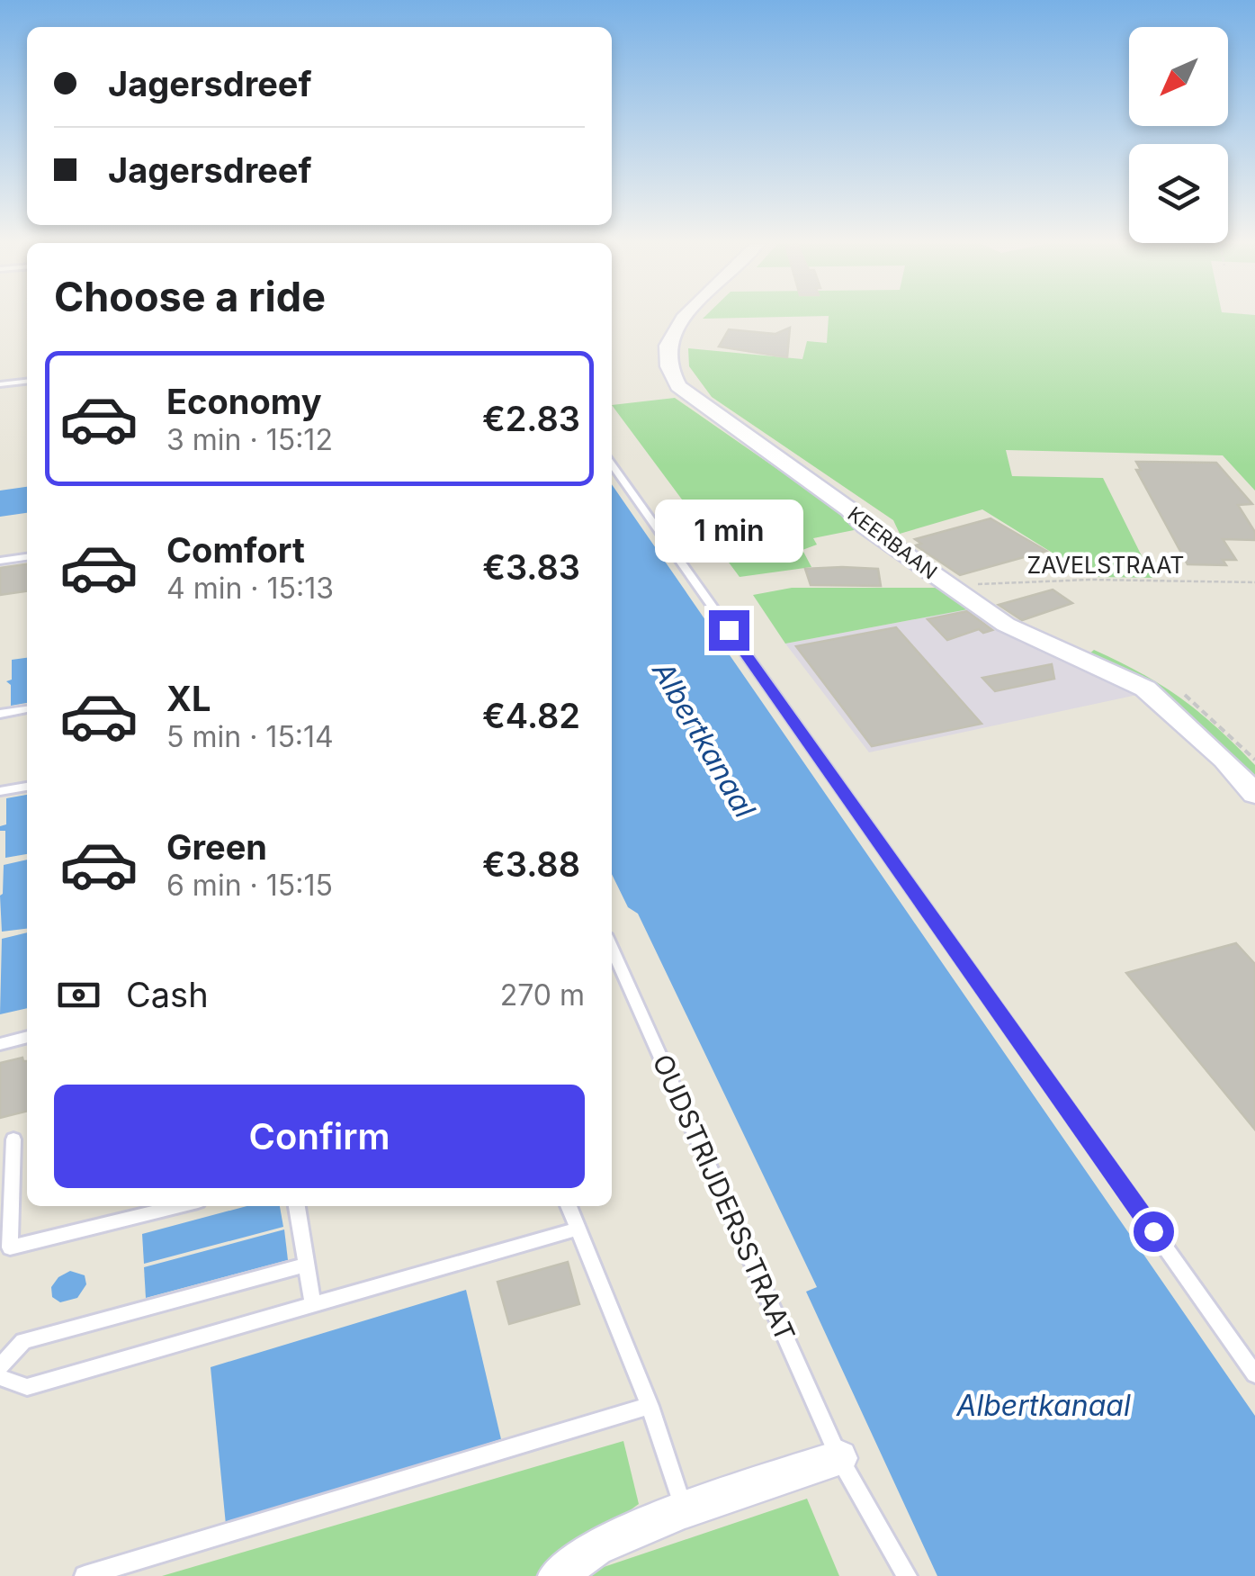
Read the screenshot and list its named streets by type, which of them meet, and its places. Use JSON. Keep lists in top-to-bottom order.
{
  "streets": {
    "street": ["KEERBAAN"],
    "lane": ["OUDSTRIJDERSSTRAAT"],
    "path": ["ZAVELSTRAAT"]
  },
  "water": ["Albertkanaal"],
  "north": "bottom left",
  "page": {
    "banner": ["Jagersdreef", "Jagersdreef"],
    "heading": "Choose a ride",
    "list": [
      {
        "name": "Economy",
        "note": "3 min · 15:12",
        "value": "€2.83"
      },
      {
        "name": "Comfort",
        "note": "4 min · 15:13",
        "value": "€3.83"
      },
      {
        "name": "XL",
        "note": "5 min · 15:14",
        "value": "€4.82"
      },
      {
        "name": "Green",
        "note": "6 min · 15:15",
        "value": "€3.88"
      }
    ],
    "bubble": "1 min",
    "pay": ["Cash", "270 m"],
    "buttons": "Confirm"
  }
}
